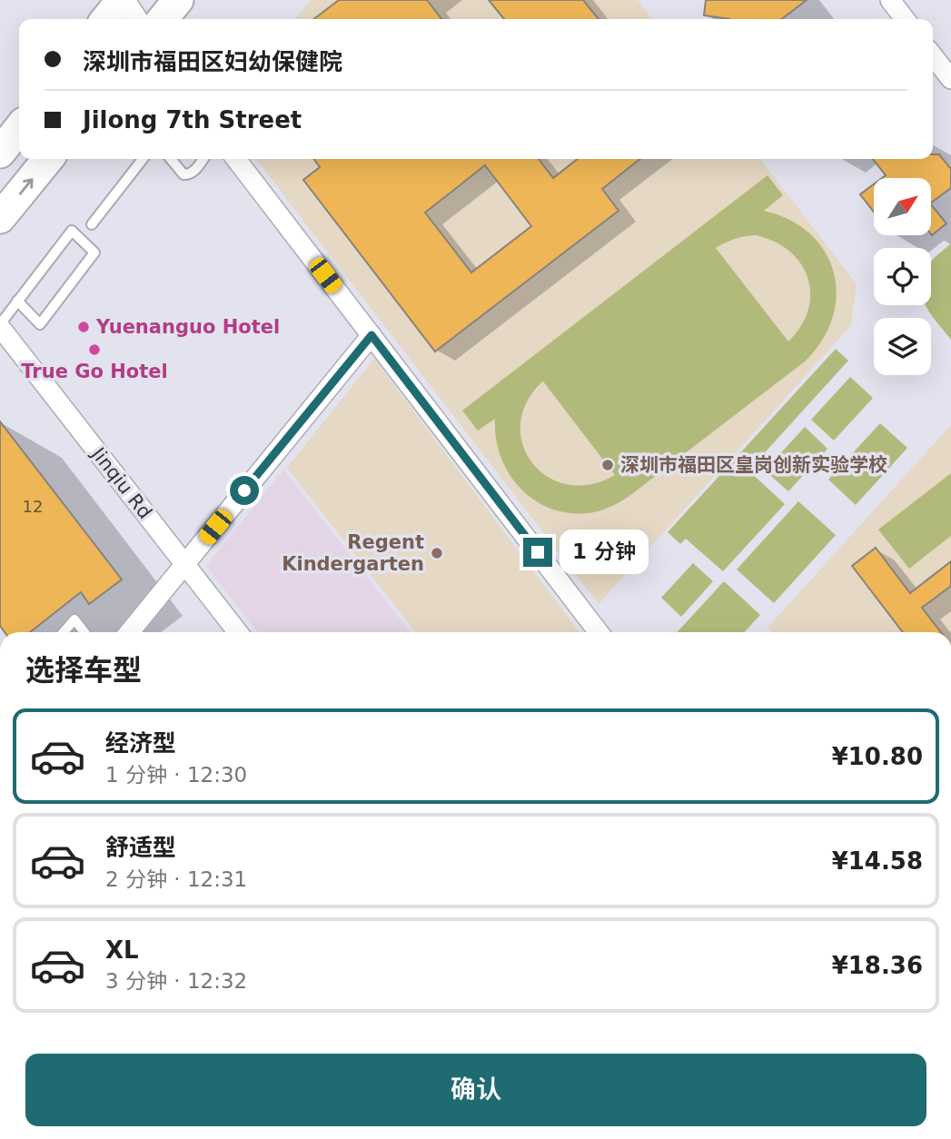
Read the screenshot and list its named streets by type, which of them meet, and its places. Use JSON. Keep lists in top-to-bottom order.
{
  "streets": {
    "street": ["Jinqiu Rd"]
  },
  "places": [
    "Yuenanguo Hotel",
    "True Go Hotel",
    "深圳市福田区皇岗创新实验学校",
    "Regent Kindergarten"
  ],
  "house_numbers": ["12"],
  "north": "top right",
  "page": {
    "banner": ["深圳市福田区妇幼保健院", "Jilong 7th Street"],
    "bubble": "1 分钟",
    "heading": "选择车型",
    "list": [
      {
        "name": "经济型",
        "note": "1 分钟 · 12:30",
        "value": "¥10.80"
      },
      {
        "name": "舒适型",
        "note": "2 分钟 · 12:31",
        "value": "¥14.58"
      },
      {
        "name": "XL",
        "note": "3 分钟 · 12:32",
        "value": "¥18.36"
      }
    ],
    "buttons": "确认"
  }
}
